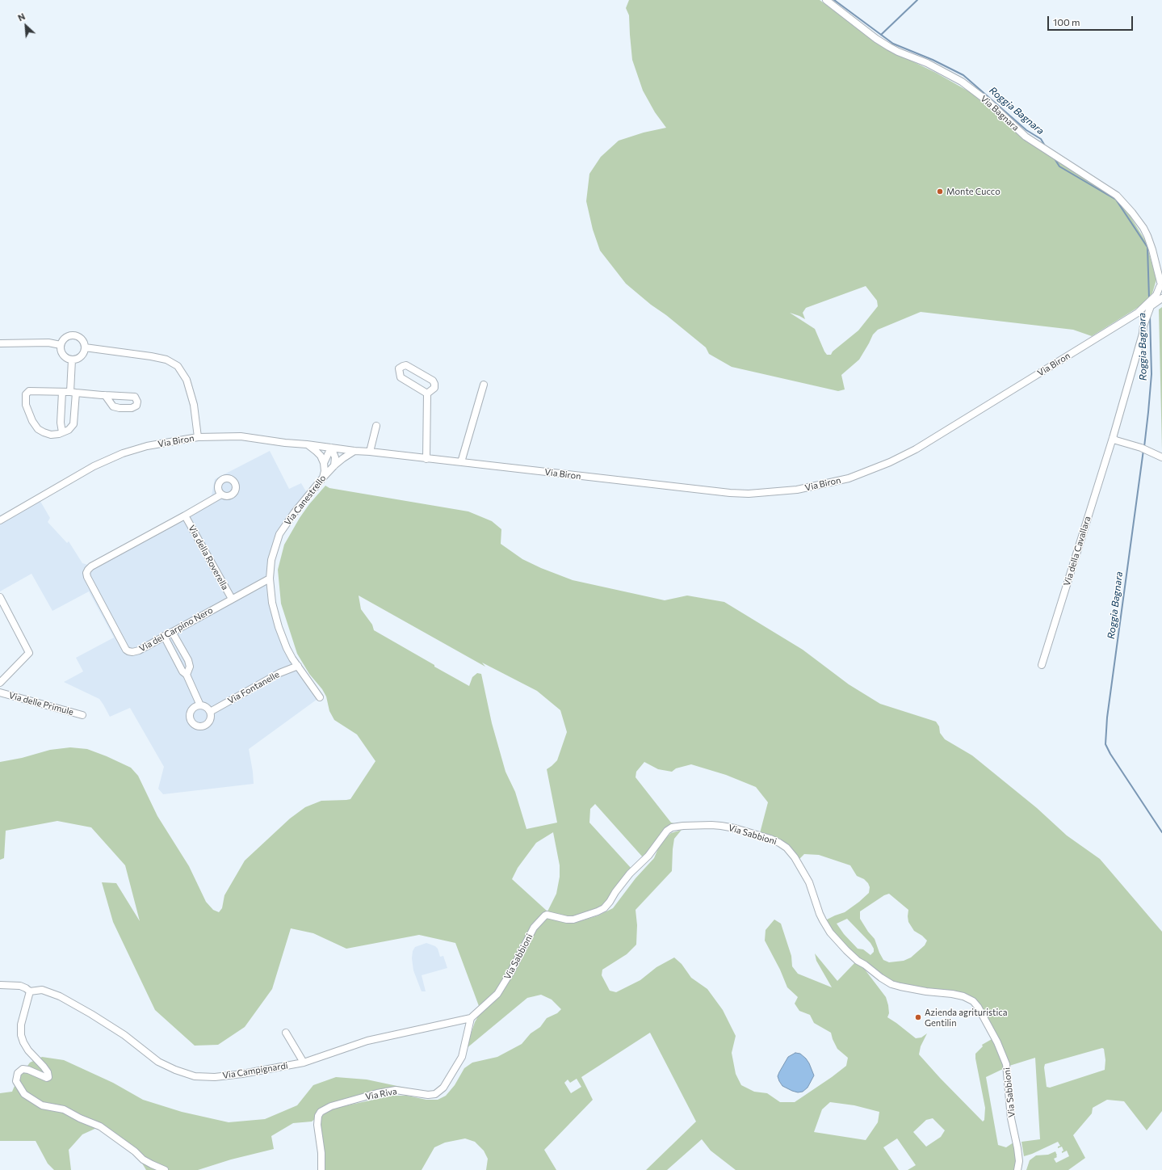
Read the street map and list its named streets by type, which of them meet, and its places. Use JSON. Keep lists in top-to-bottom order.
{
  "streets": {
    "street": [
      "Via Bagnara",
      "Via Biron",
      "Via Canestrello",
      "Via della Cavallara",
      "Via della Roverella",
      "Via del Carpino Nero",
      "Via Fontanelle",
      "Via delle Primule",
      "Via Sabbioni",
      "Via Campignardi",
      "Via Riva"
    ]
  },
  "crossings": [
    ["Via Bagnara", "Via Biron"],
    ["Via Biron", "Via Canestrello"],
    ["Via Biron", "Via della Cavallara"],
    ["Via Canestrello", "Via del Carpino Nero"],
    ["Via Canestrello", "Via Fontanelle"],
    ["Via della Roverella", "Via del Carpino Nero"],
    ["Via Sabbioni", "Via Campignardi"],
    ["Via Sabbioni", "Via Riva"],
    ["Via Campignardi", "Via Riva"]
  ],
  "water": ["Roggia Bagnara"],
  "places": ["Monte Cucco", "Azienda agrituristica Gentilin"],
  "scale_bar": "100 m",
  "north": "top left"
}
